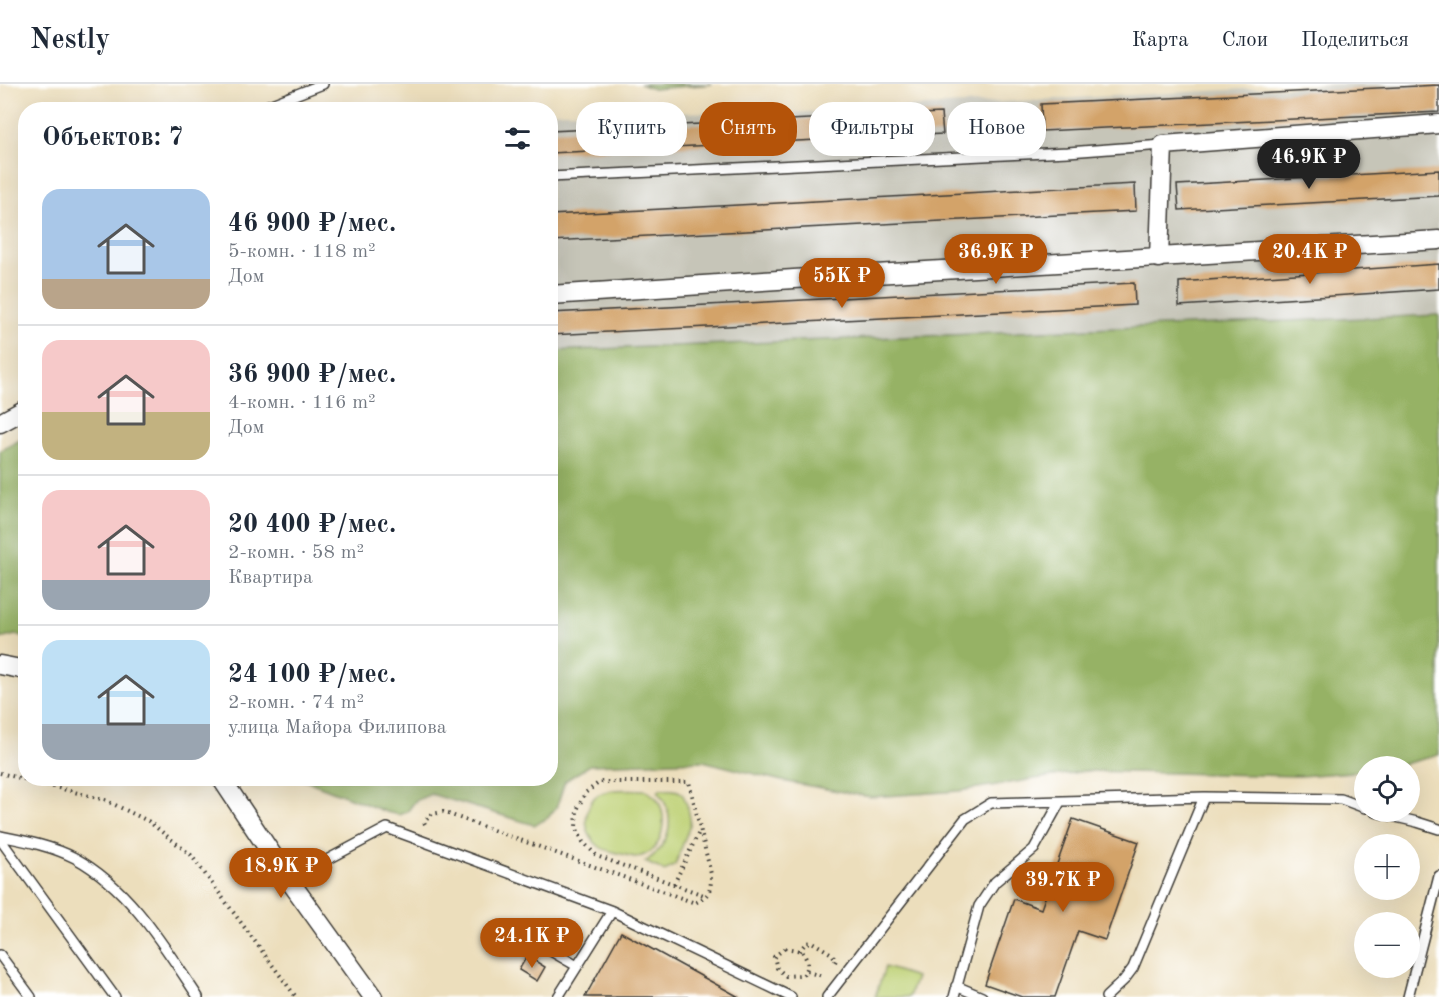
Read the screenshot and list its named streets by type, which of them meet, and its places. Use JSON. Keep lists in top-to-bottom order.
{
  "page": {
    "header": "Nestly",
    "nav": ["Карта", "Слои", "Поделиться"],
    "chip": [
      "Купить",
      "Снять",
      "Фильтры",
      "Новое"
    ],
    "heading": "Объектов: 7",
    "price": [
      "46.9K ₽",
      "36.9K ₽",
      "20.4K ₽",
      "55K ₽",
      "18.9K ₽",
      "39.7K ₽",
      "24.1K ₽"
    ],
    "list": [
      {
        "name": "46 900 ₽/мес.",
        "note": "5-комн. · 118 m² · Дом"
      },
      {
        "name": "36 900 ₽/мес.",
        "note": "4-комн. · 116 m² · Дом"
      },
      {
        "name": "20 400 ₽/мес.",
        "note": "2-комн. · 58 m² · Квартира"
      },
      {
        "name": "24 100 ₽/мес.",
        "note": "2-комн. · 74 m² · улица Майора Филипова"
      }
    ],
    "map_buttons": ["+", "−"]
  }
}
